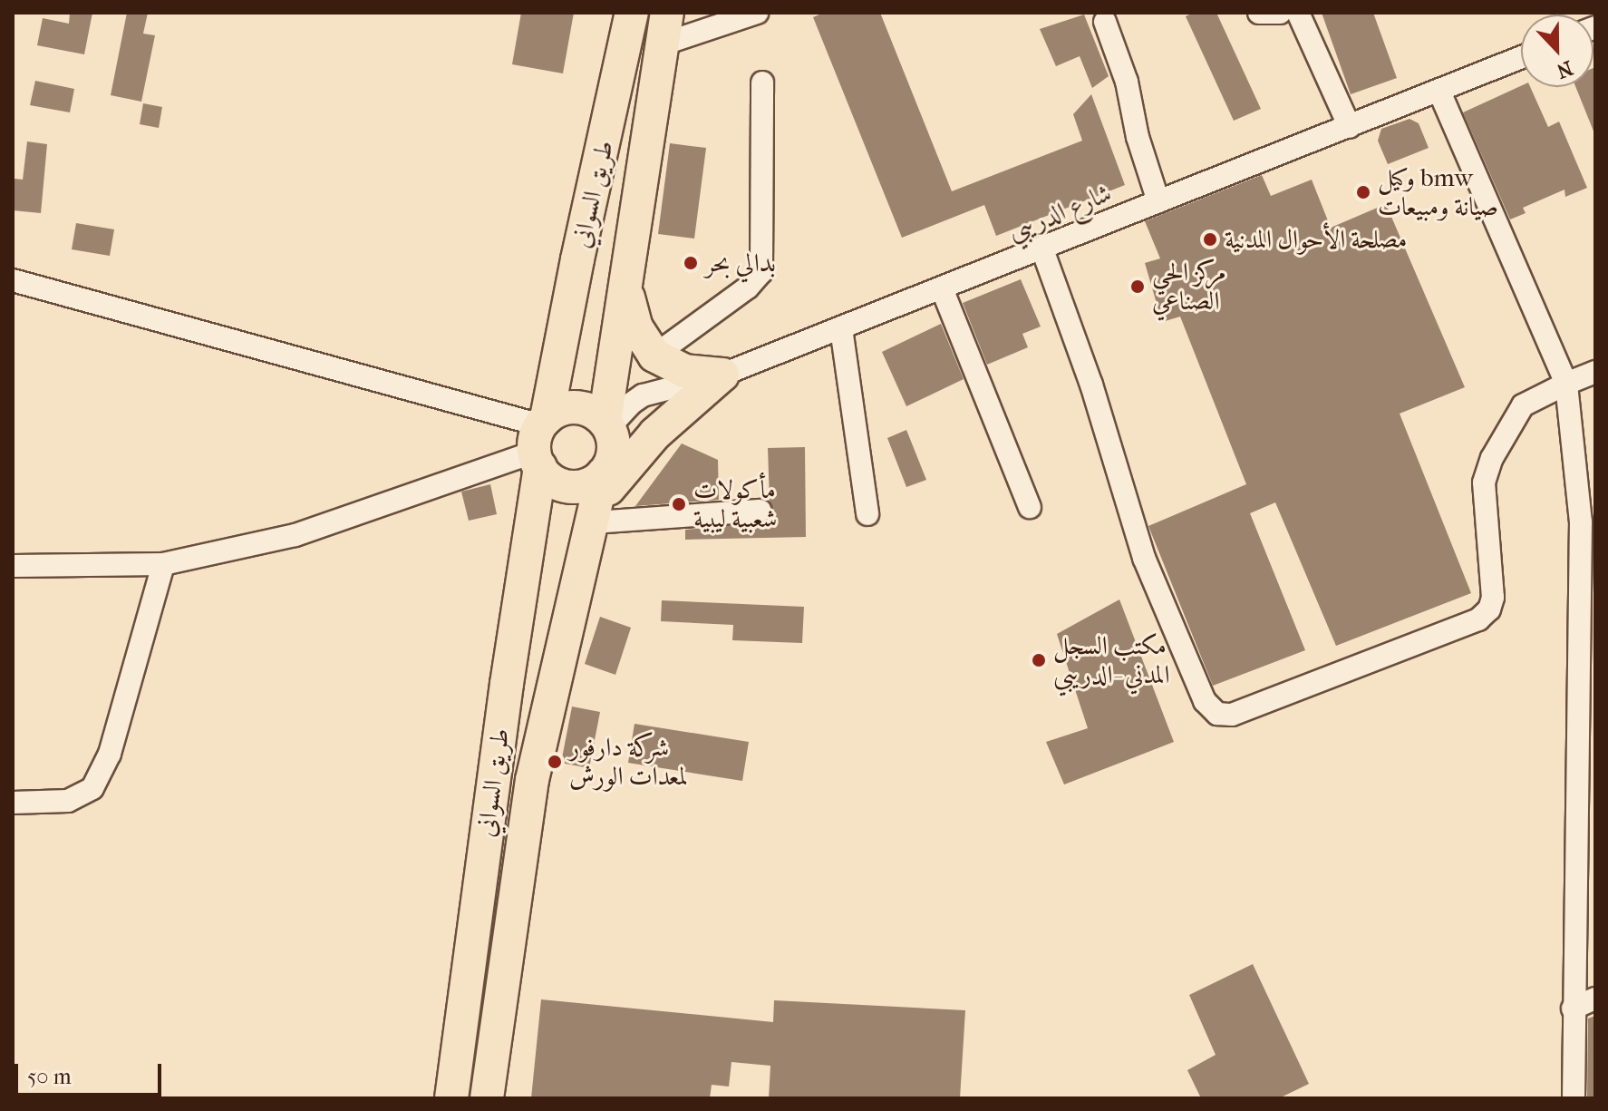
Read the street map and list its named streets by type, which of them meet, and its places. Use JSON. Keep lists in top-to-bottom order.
{
  "streets": {
    "highway": ["طريق السواني"],
    "street": ["شارع الدريبي"]
  },
  "crossings": [
    ["طريق السواني", "شارع الدريبي"]
  ],
  "places": [
    "وكيل bmw صيانة ومبيعات",
    "مصلحة الأحوال المدنية",
    "بدالي بحر",
    "مركز الحي الصناعي",
    "مأكولات شعبية ليبية",
    "مكتب السجل المدني -الدريبي",
    "شركة دارفور لمعدات الورش"
  ],
  "scale_bar": "50 m",
  "north": "bottom"
}
